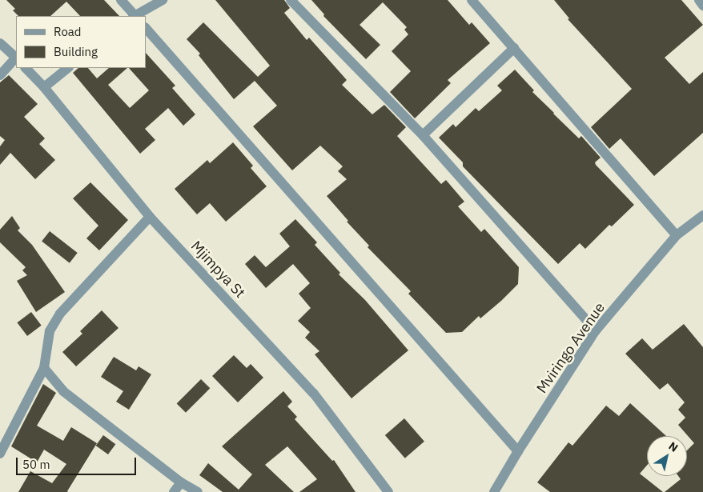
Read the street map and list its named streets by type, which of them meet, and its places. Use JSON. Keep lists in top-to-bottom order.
{
  "streets": {
    "street": ["Mjimpya St", "Mviringo Avenue"]
  },
  "legend": ["Road", "Building"],
  "scale_bar": "50 m",
  "north": "top right"
}
